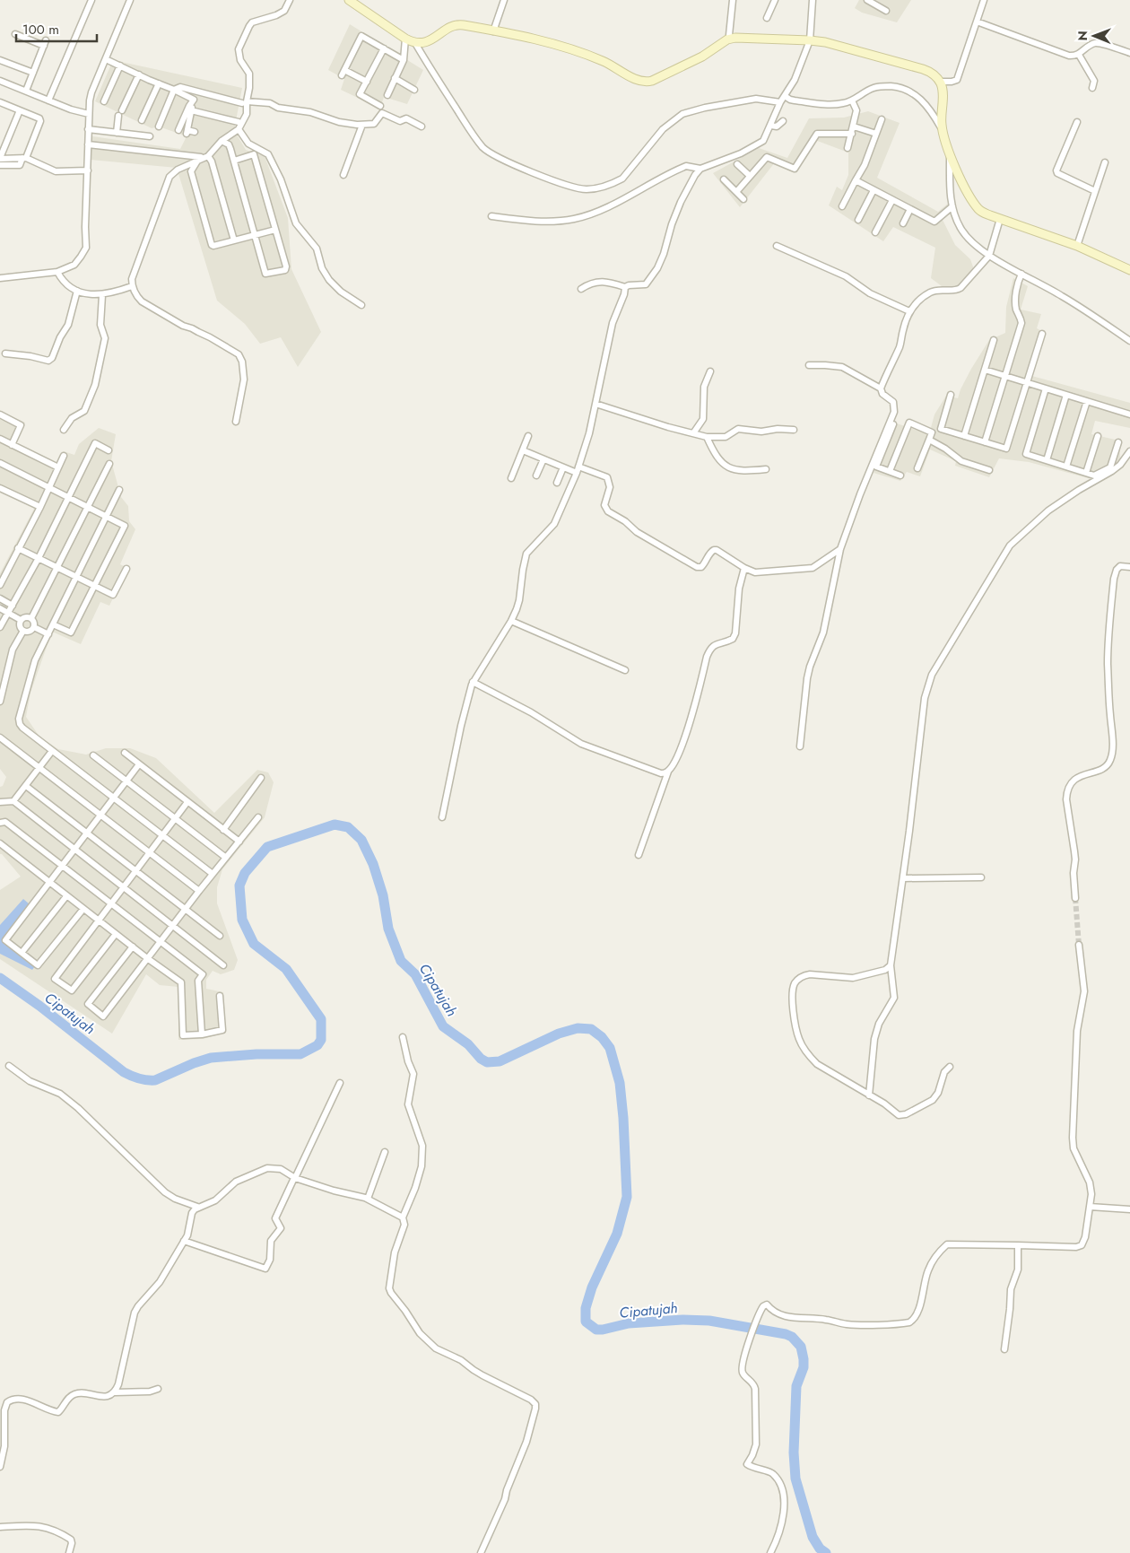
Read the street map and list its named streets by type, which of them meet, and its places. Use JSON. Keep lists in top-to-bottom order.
{
  "water": ["Cipatujah"],
  "scale_bar": "100 m",
  "north": "left"
}
